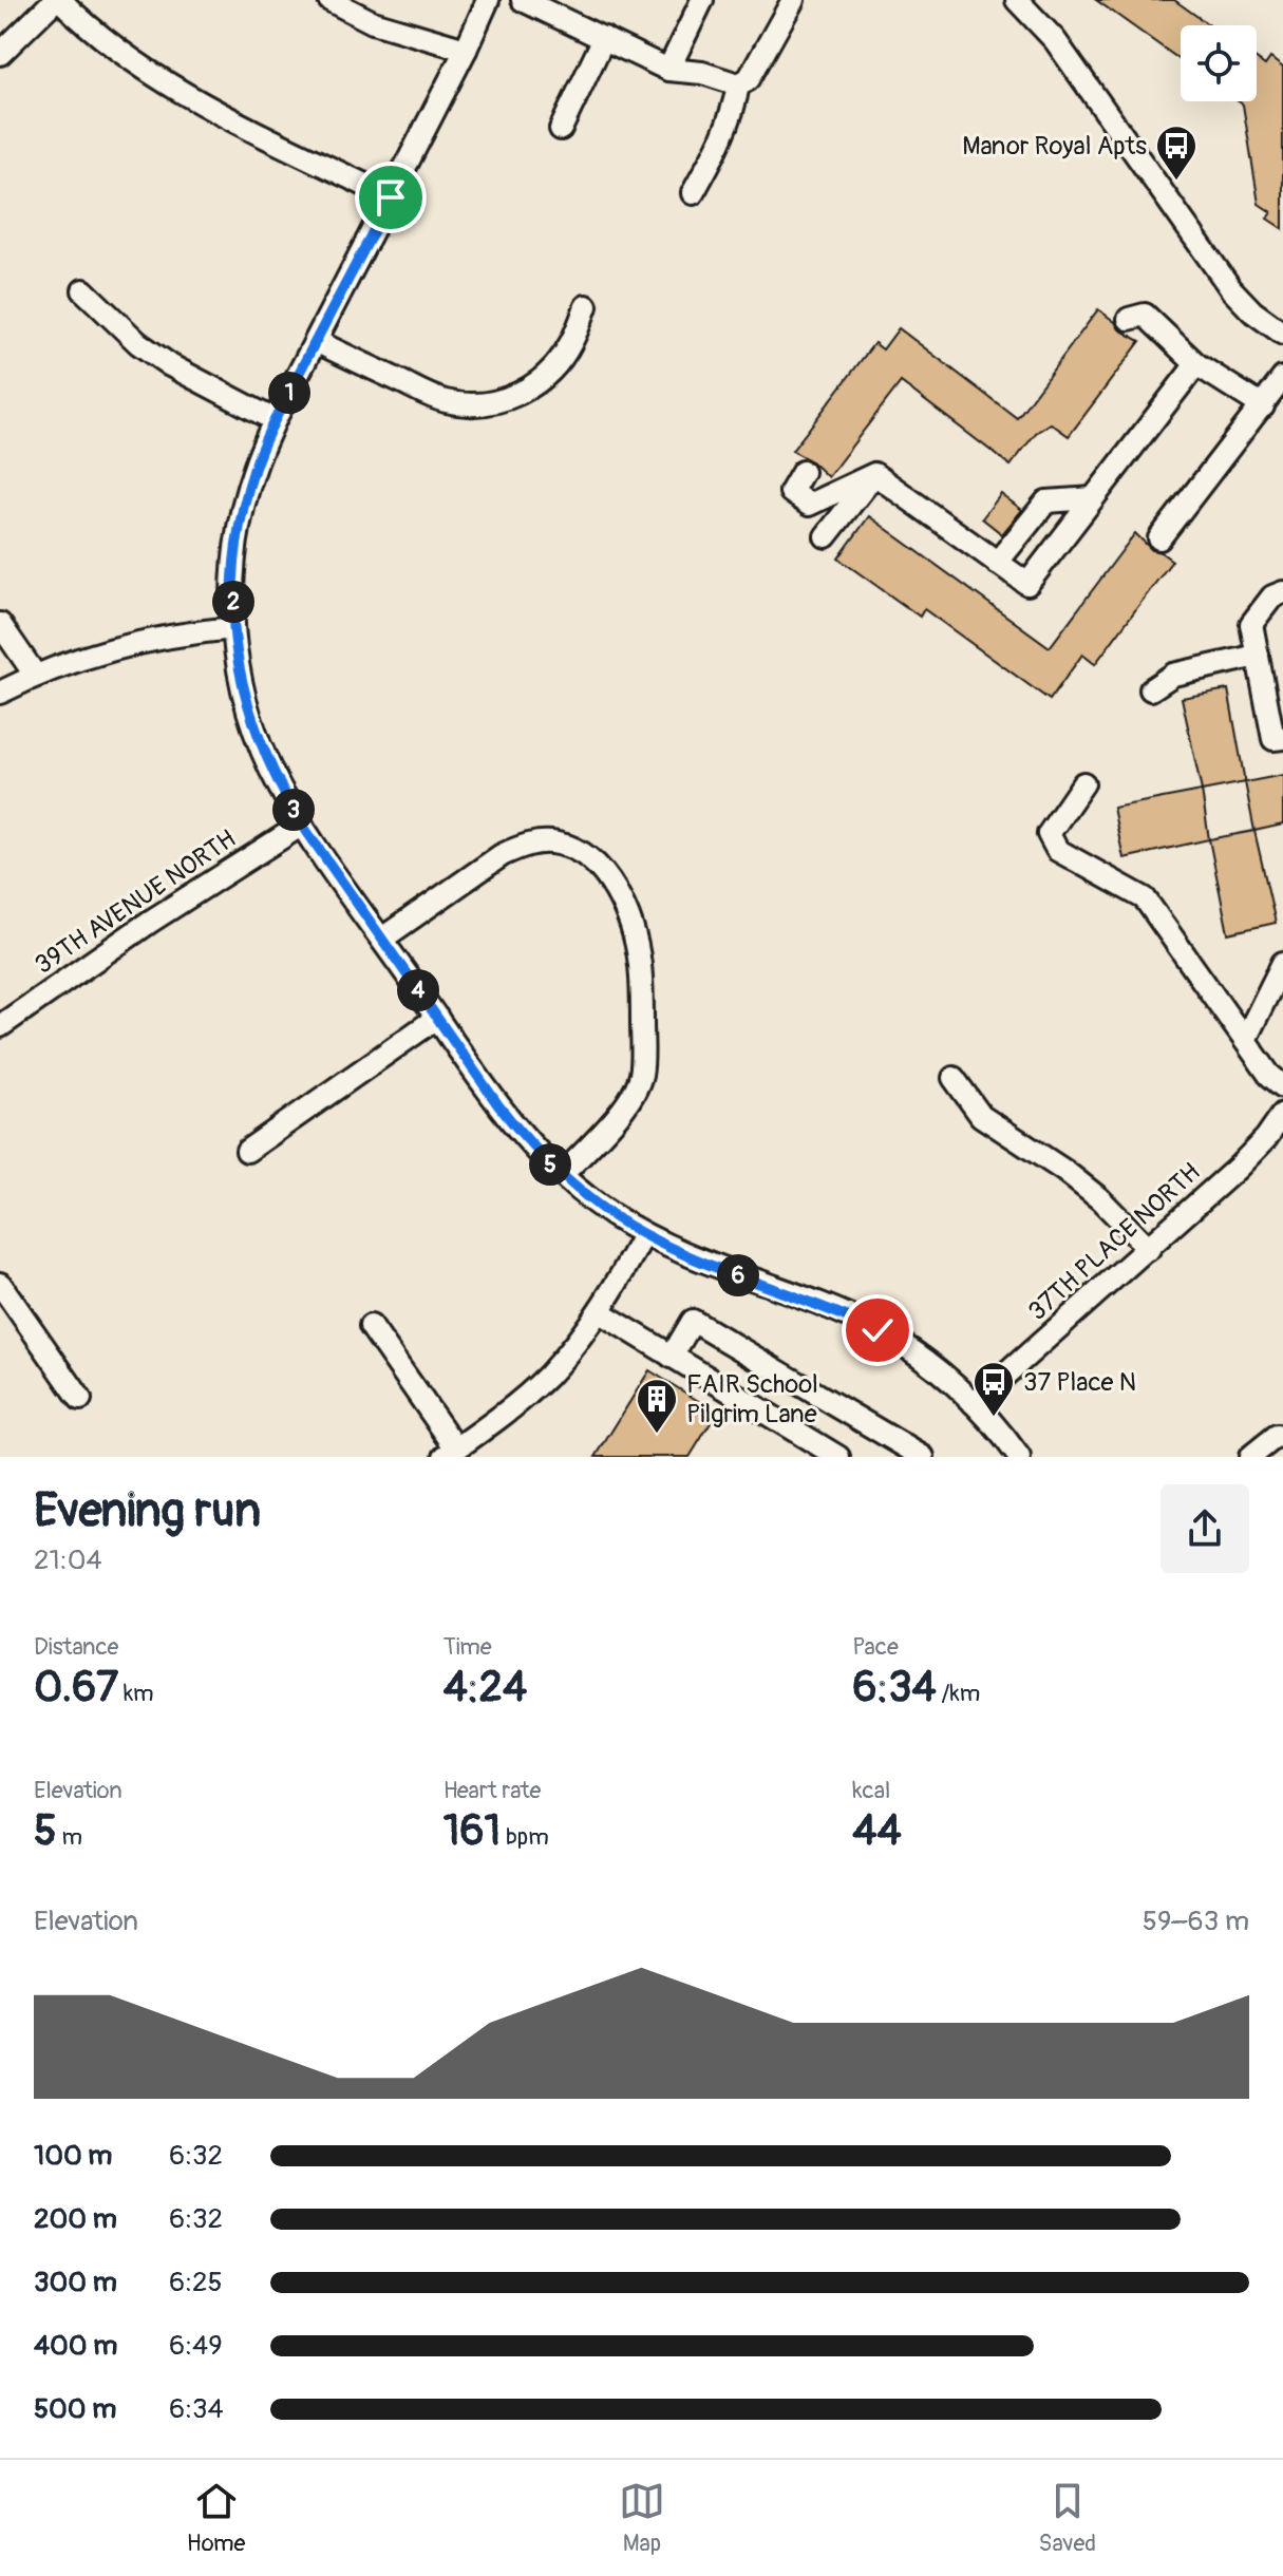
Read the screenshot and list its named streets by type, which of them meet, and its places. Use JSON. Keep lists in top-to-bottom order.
{
  "streets": {
    "street": ["39TH AVENUE NORTH", "37TH PLACE NORTH"]
  },
  "places": {
    "bus stop": ["Manor Royal Apts", "37 Place N"],
    "building": ["FAIR School Pilgrim Lane"]
  },
  "page": {
    "pins": [
      "1",
      "2",
      "3",
      "4",
      "5",
      "6"
    ],
    "heading": ["Evening run", "21:04"],
    "stats": [
      ["Distance", "0.67 km"],
      ["Time", "4:24"],
      ["Pace", "6:34 /km"],
      ["Elevation", "5 m"],
      ["Heart rate", "161 bpm"],
      ["kcal", "44"]
    ],
    "chart": ["Elevation", "59–63 m"],
    "list": [
      {
        "name": "100 m",
        "note": "6:32"
      },
      {
        "name": "200 m",
        "note": "6:32"
      },
      {
        "name": "300 m",
        "note": "6:25"
      },
      {
        "name": "400 m",
        "note": "6:49"
      },
      {
        "name": "500 m",
        "note": "6:34"
      }
    ],
    "tabs": ["Home", "Map", "Saved"]
  }
}
